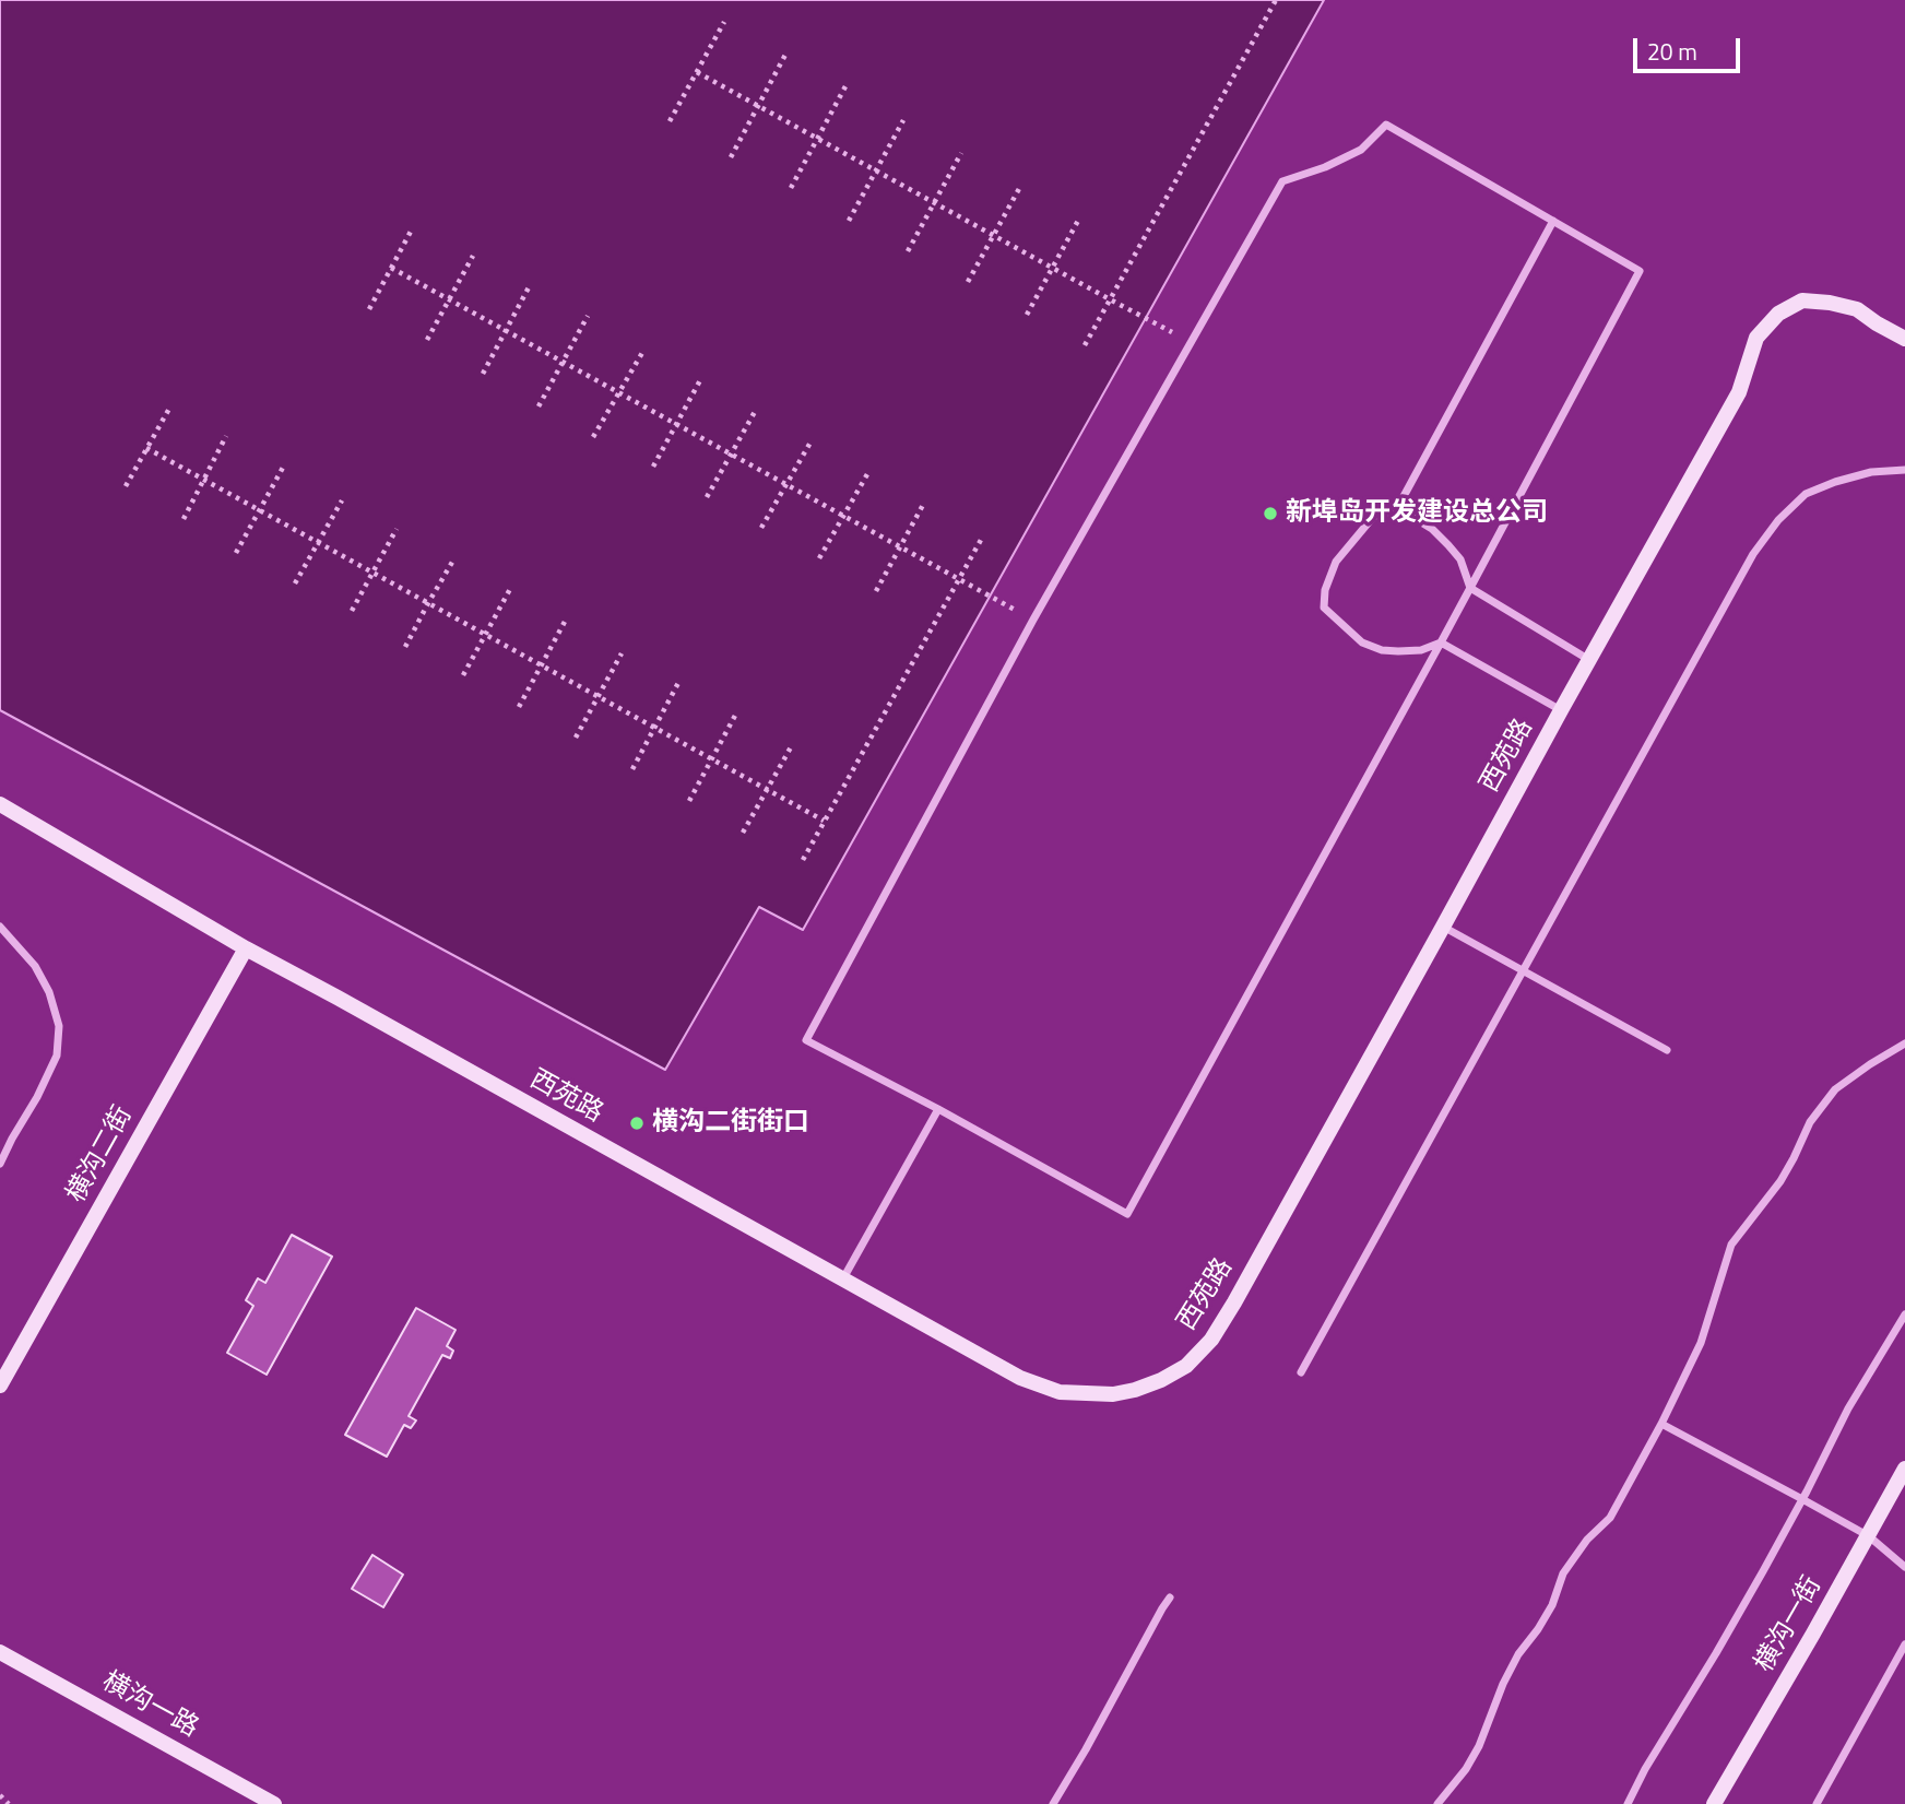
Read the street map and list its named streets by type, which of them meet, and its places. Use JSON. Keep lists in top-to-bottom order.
{
  "streets": {
    "main road": [
      "西苑路",
      "横沟二街",
      "横沟一街",
      "横沟一路"
    ]
  },
  "crossings": [
    ["西苑路", "横沟二街"]
  ],
  "places": ["新埠岛开发建设总公司", "横沟二街街口"],
  "scale_bar": "20 m"
}
